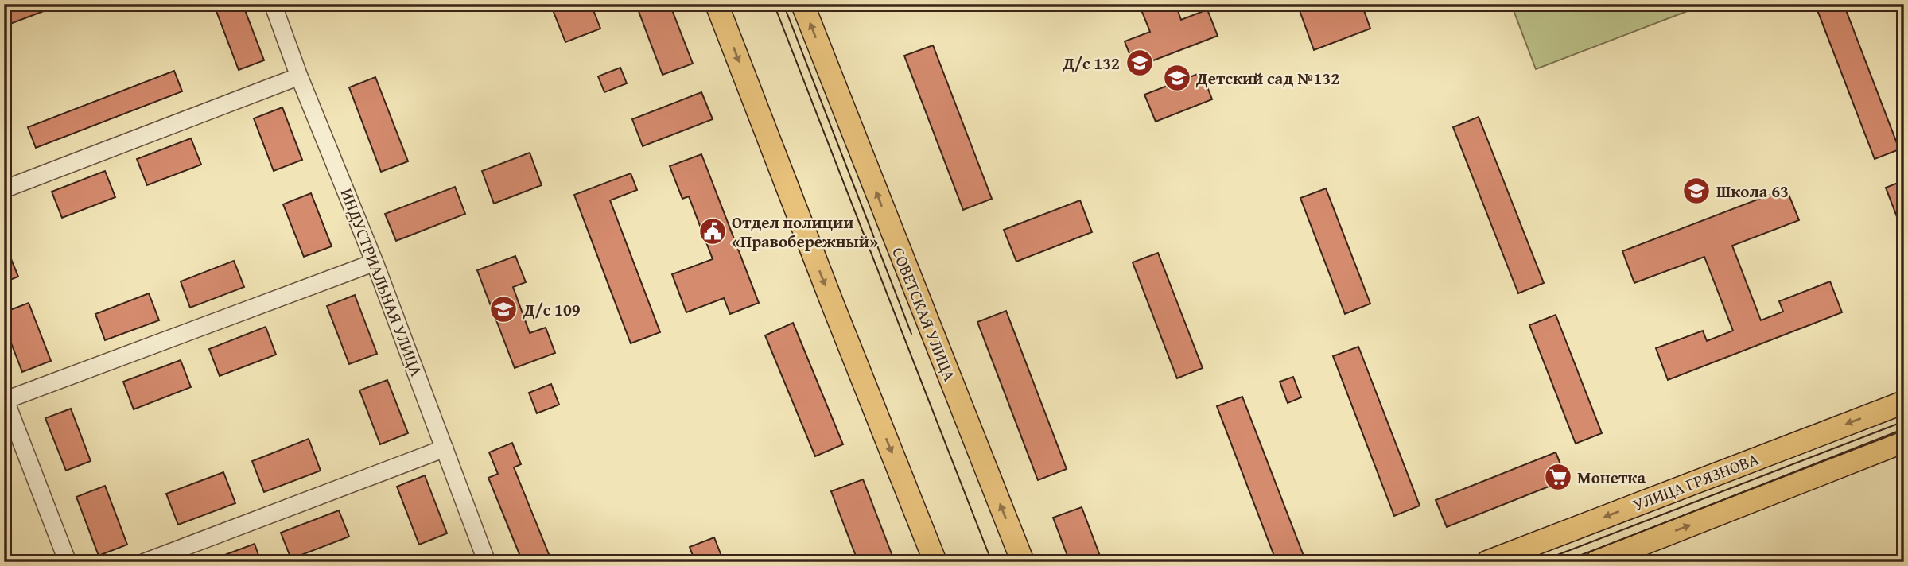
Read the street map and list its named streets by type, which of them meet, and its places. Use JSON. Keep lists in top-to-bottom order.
{
  "streets": {
    "main road": ["СОВЕТСКАЯ УЛИЦА", "УЛИЦА ГРЯЗНОВА"],
    "street": ["ИНДУСТРИАЛЬНАЯ УЛИЦА"]
  },
  "places": {
    "school or university": [
      "Д/с 132",
      "Детский сад №132",
      "Школа 63",
      "Д/с 109"
    ],
    "public building": ["Отдел полиции «Правобережный»"],
    "supermarket": ["Монетка"]
  }
}
